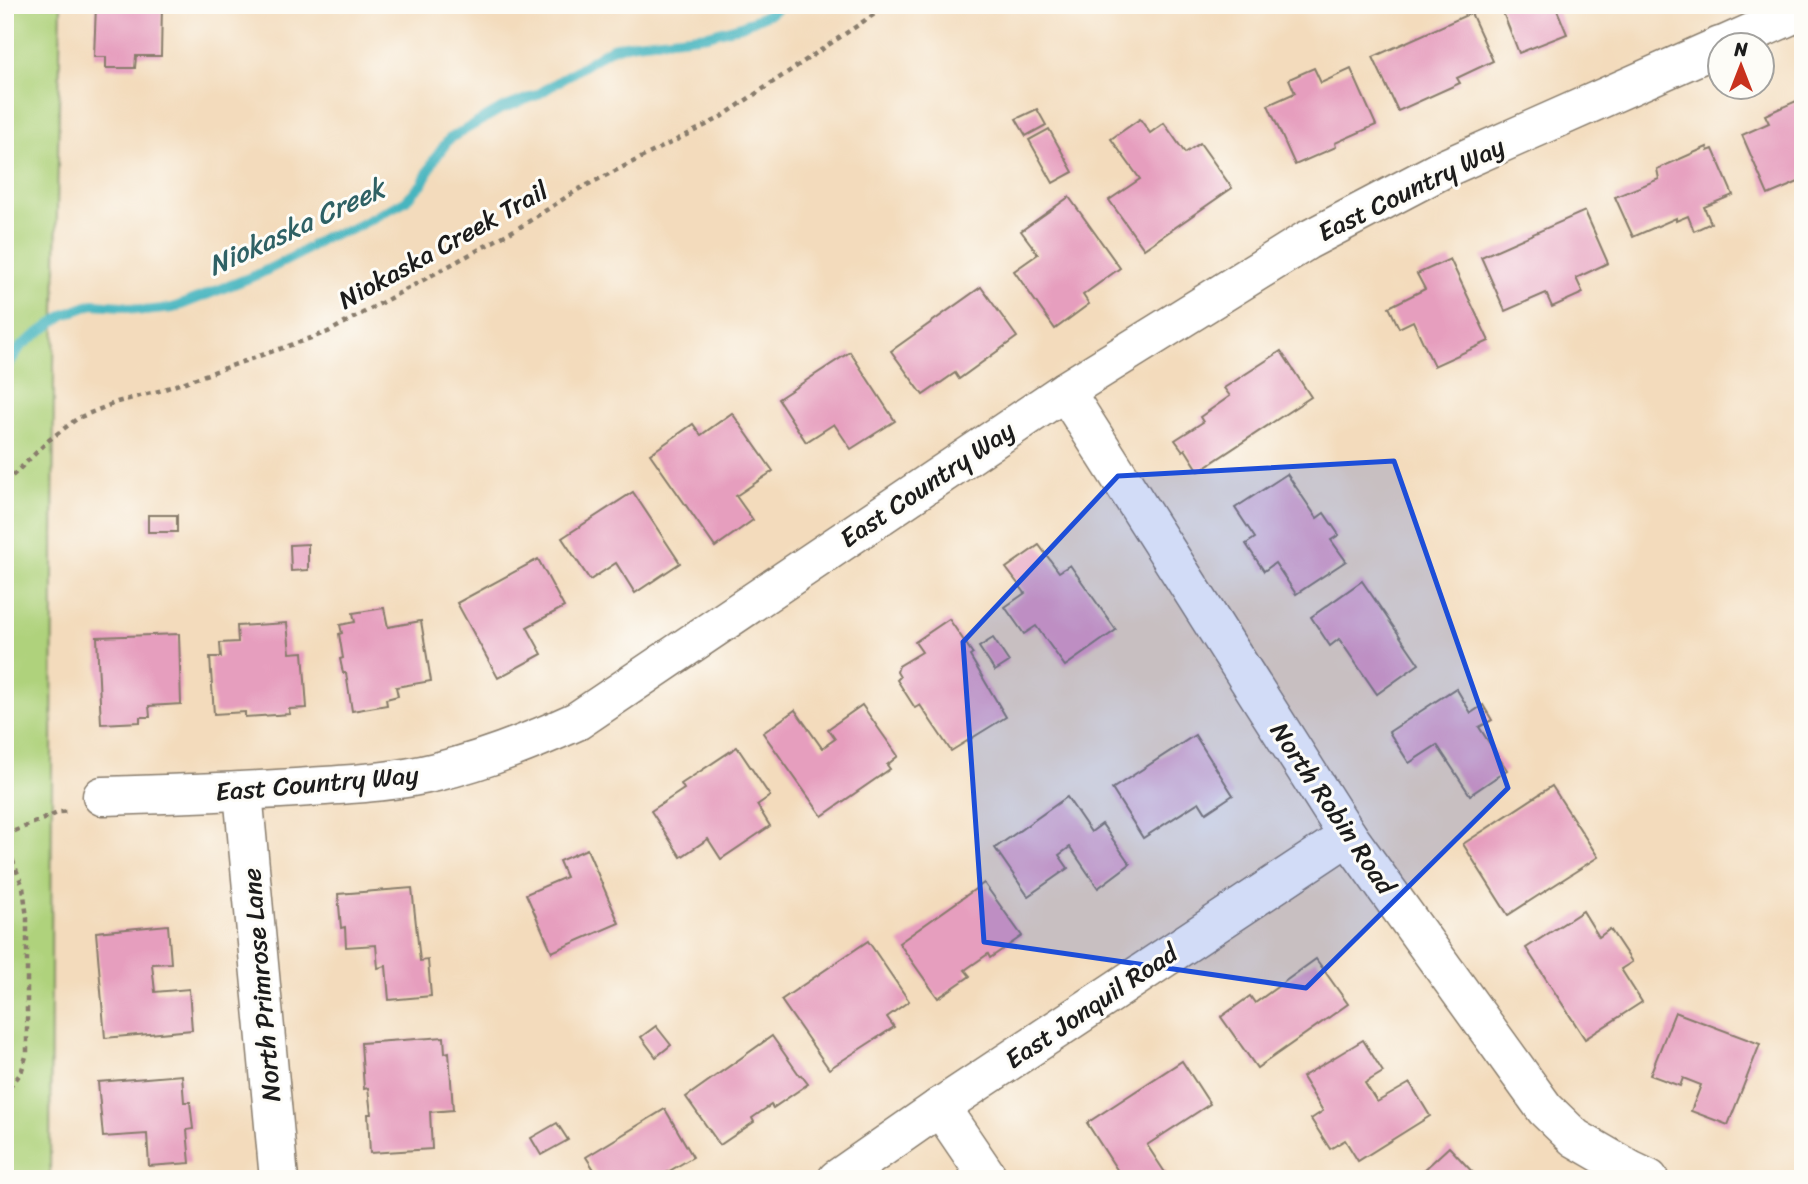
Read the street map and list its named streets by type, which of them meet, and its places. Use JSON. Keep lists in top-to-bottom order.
{
  "streets": {
    "street": [
      "East Country Way",
      "North Robin Road",
      "North Primrose Lane",
      "East Jonquil Road"
    ],
    "path": ["Niokaska Creek Trail"]
  },
  "crossings": [
    ["East Country Way", "North Robin Road"],
    ["East Country Way", "North Primrose Lane"],
    ["North Robin Road", "East Jonquil Road"]
  ],
  "water": ["Niokaska Creek"],
  "north": "top"
}
